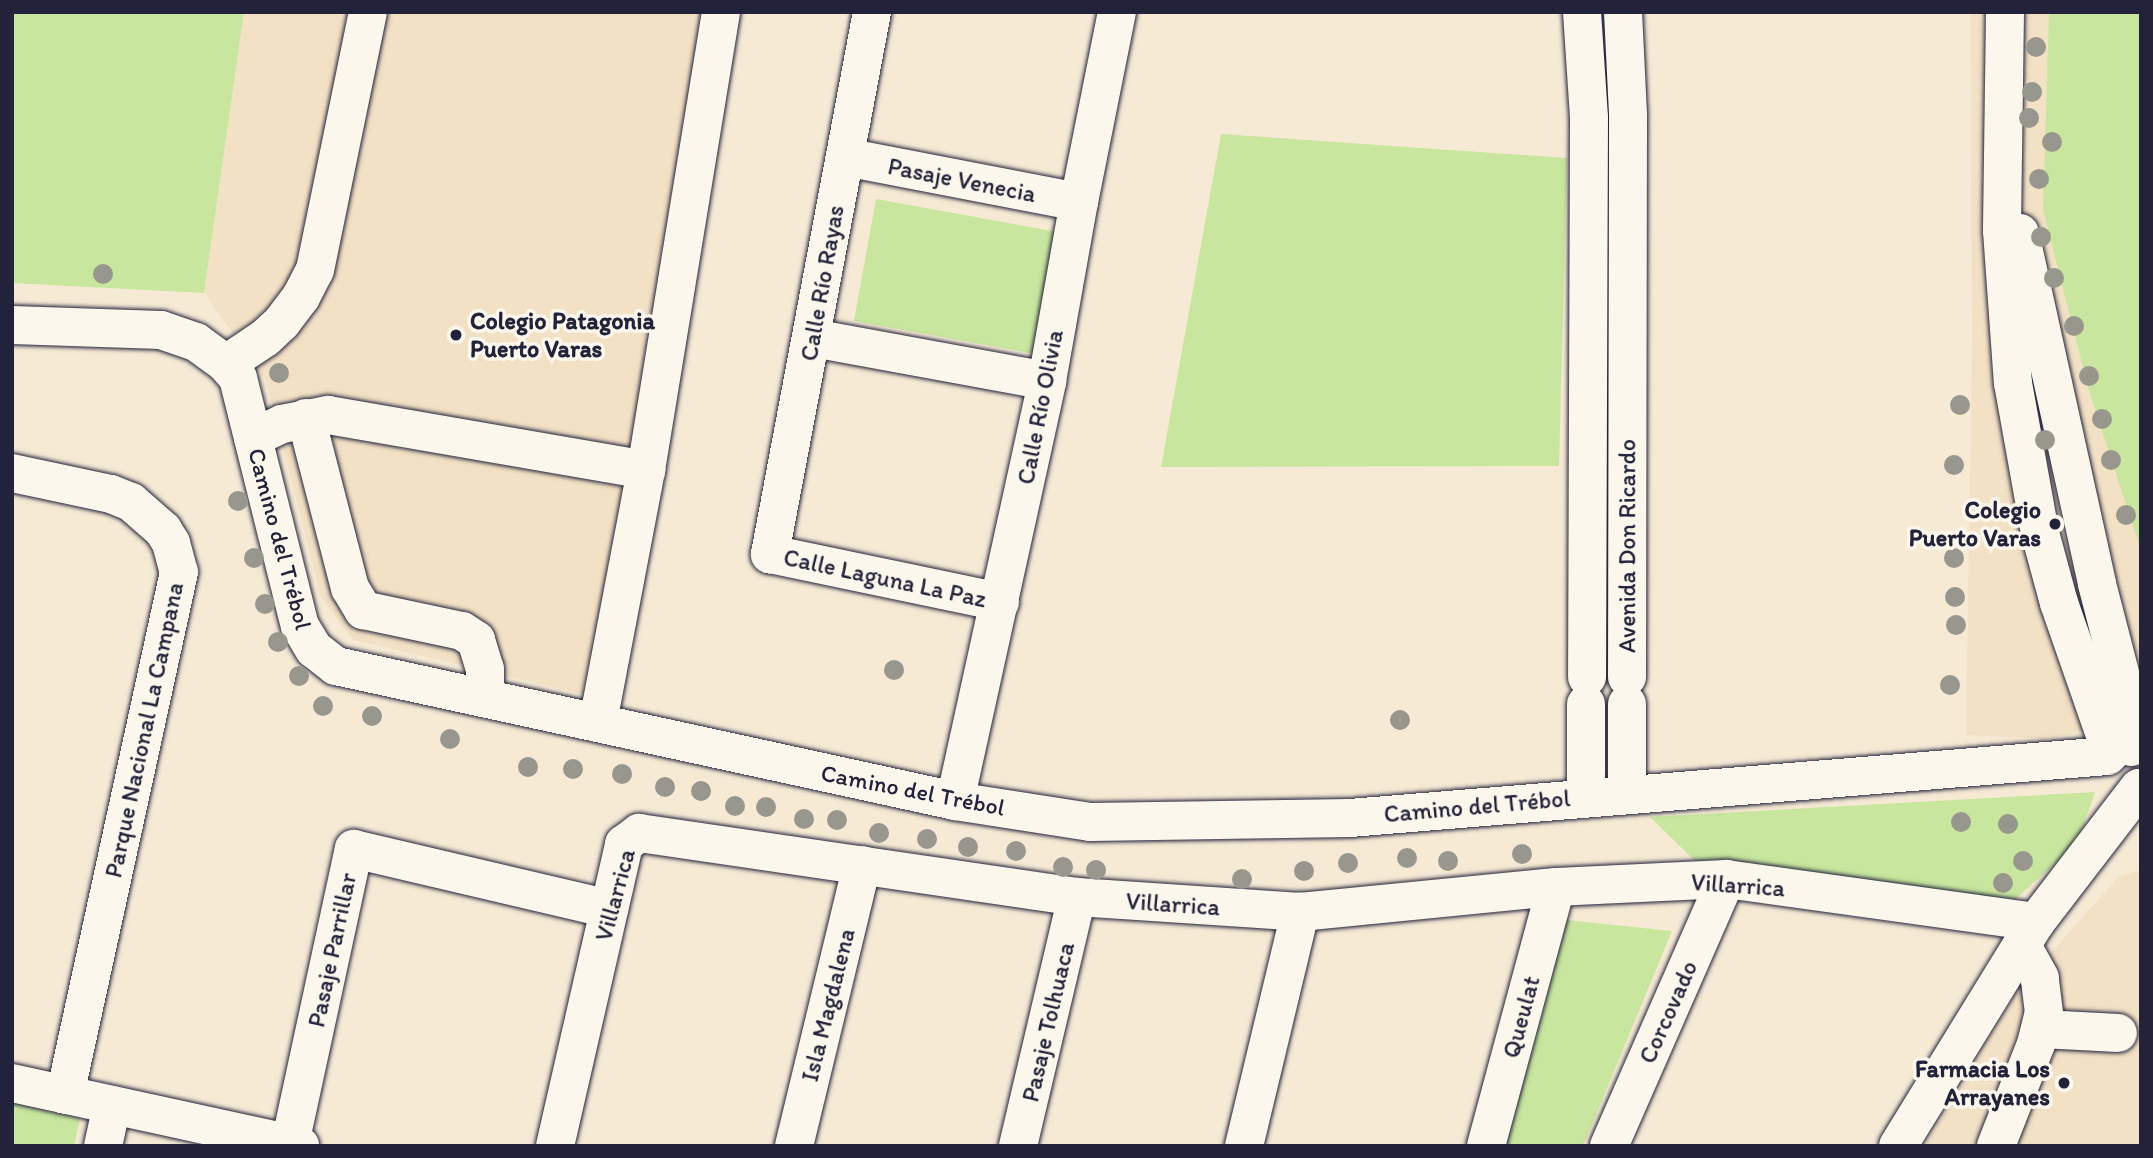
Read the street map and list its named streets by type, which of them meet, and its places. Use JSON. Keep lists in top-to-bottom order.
{
  "streets": {
    "street": [
      "Pasaje Venecia",
      "Calle Río Rayas",
      "Calle Río Olivia",
      "Camino del Trébol",
      "Avenida Don Ricardo",
      "Calle Laguna La Paz",
      "Parque Nacional La Campana",
      "Villarrica",
      "Pasaje Parrillar",
      "Isla Magdalena",
      "Corcovado",
      "Queulat",
      "Pasaje Tolhuaca"
    ]
  },
  "crossings": [
    ["Pasaje Venecia", "Calle Río Rayas"],
    ["Pasaje Venecia", "Calle Río Olivia"],
    ["Calle Río Rayas", "Calle Laguna La Paz"],
    ["Calle Río Olivia", "Camino del Trébol"],
    ["Calle Río Olivia", "Calle Laguna La Paz"],
    ["Camino del Trébol", "Avenida Don Ricardo"],
    ["Villarrica", "Pasaje Parrillar"],
    ["Villarrica", "Isla Magdalena"],
    ["Villarrica", "Corcovado"],
    ["Villarrica", "Queulat"],
    ["Villarrica", "Pasaje Tolhuaca"]
  ],
  "places": ["Colegio Patagonia Puerto Varas", "Colegio Puerto Varas", "Farmacia Los Arrayanes"]
}
